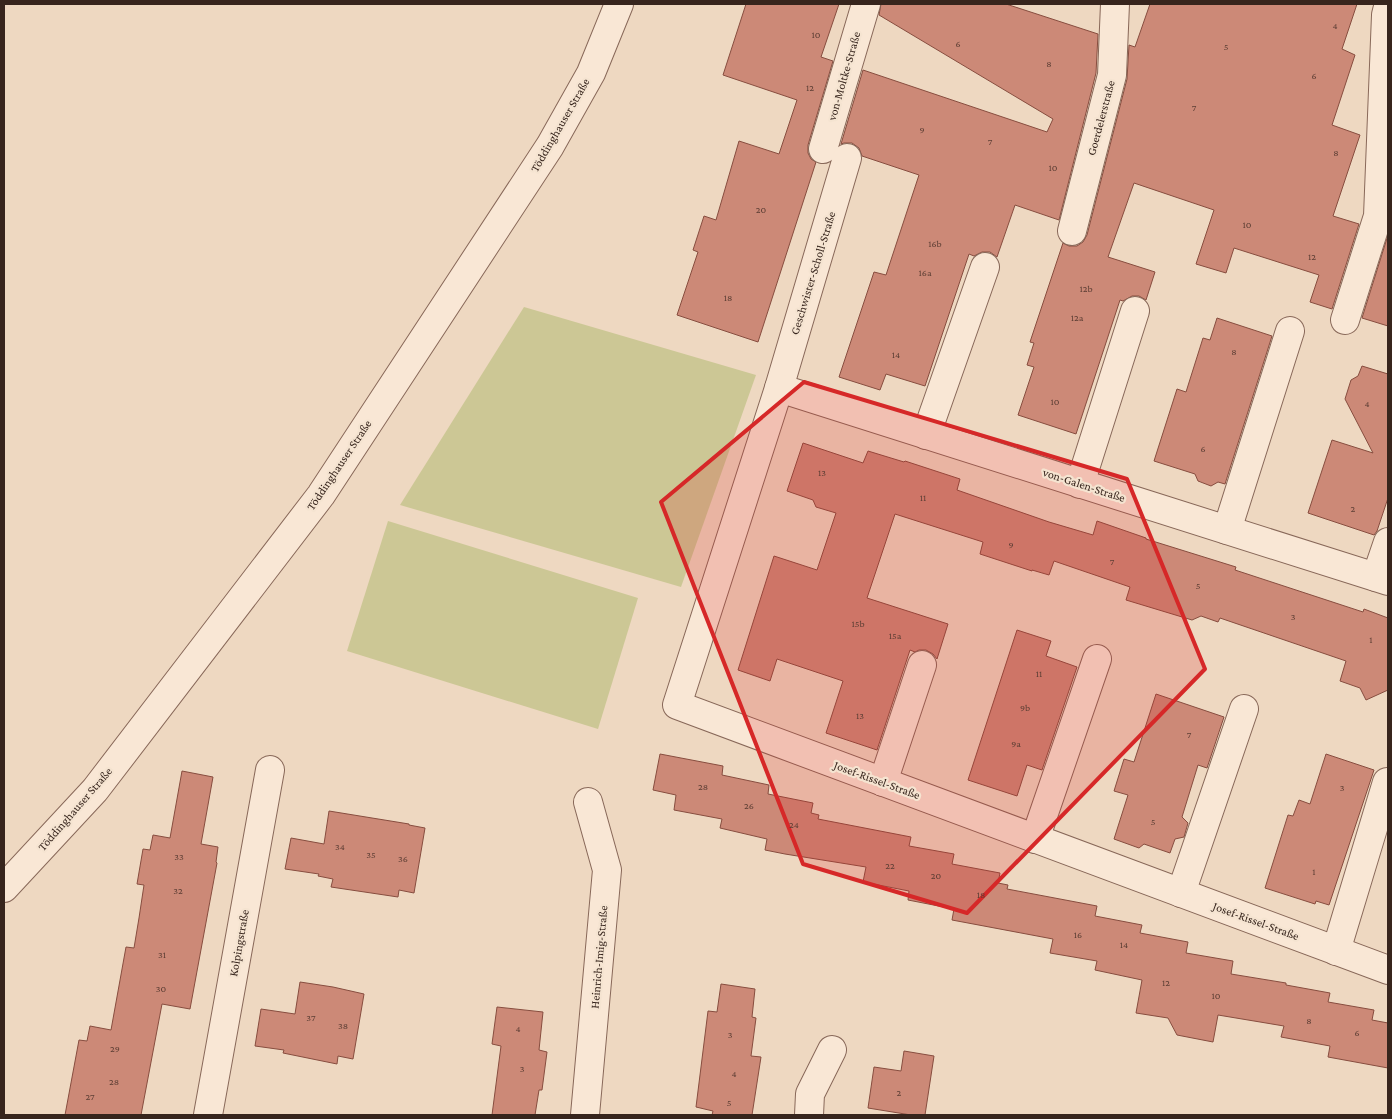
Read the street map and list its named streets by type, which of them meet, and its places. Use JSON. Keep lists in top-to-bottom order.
{
  "streets": {
    "street": [
      "von-Moltke-Straße",
      "Goerdelerstraße",
      "Töddinghauser Straße",
      "Geschwister-Scholl-Straße",
      "von-Galen-Straße",
      "Josef-Rissel-Straße",
      "Kolpingstraße",
      "Heinrich-Imig-Straße"
    ]
  },
  "crossings": [
    ["von-Moltke-Straße", "Geschwister-Scholl-Straße"],
    ["Geschwister-Scholl-Straße", "von-Galen-Straße"],
    ["Geschwister-Scholl-Straße", "Josef-Rissel-Straße"],
    ["von-Galen-Straße", "Josef-Rissel-Straße"]
  ],
  "house_numbers": [
    "4",
    "10",
    "6",
    "5",
    "8",
    "6",
    "12",
    "7",
    "9",
    "7",
    "8",
    "10",
    "20",
    "10",
    "16b",
    "12",
    "16a",
    "12b",
    "18",
    "12a",
    "8",
    "14",
    "10",
    "4",
    "6",
    "13",
    "11",
    "2",
    "9",
    "7",
    "5",
    "3",
    "15b",
    "15a",
    "1",
    "11",
    "9b",
    "13",
    "7",
    "9a",
    "28",
    "3",
    "26",
    "5",
    "24",
    "34",
    "35",
    "33",
    "36",
    "22",
    "1",
    "20",
    "32",
    "18",
    "16",
    "14",
    "31",
    "12",
    "30",
    "10",
    "37",
    "8",
    "38",
    "4",
    "6",
    "3",
    "29",
    "3",
    "4",
    "28",
    "2",
    "27",
    "5"
  ]
}
